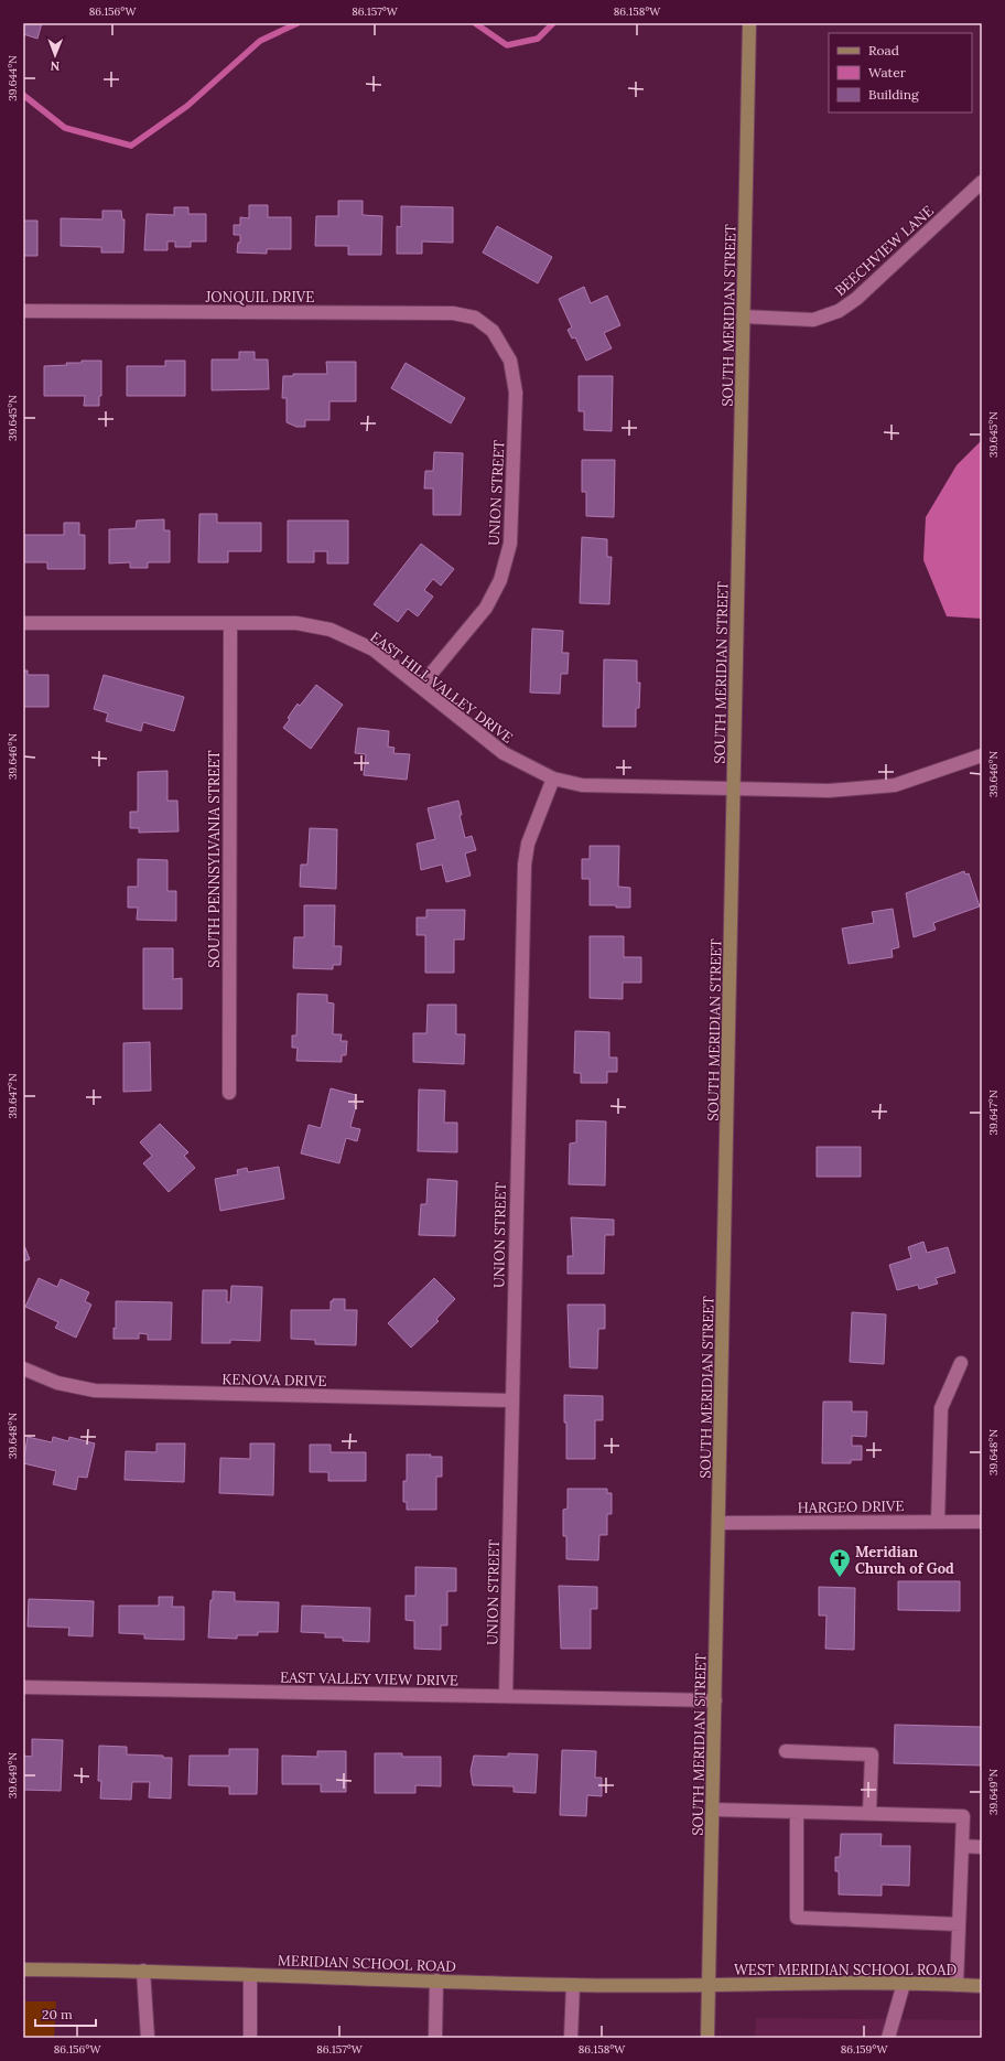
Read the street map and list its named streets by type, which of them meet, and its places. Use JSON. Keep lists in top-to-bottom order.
{
  "streets": {
    "main road": ["SOUTH MERIDIAN STREET", "MERIDIAN SCHOOL ROAD", "WEST MERIDIAN SCHOOL ROAD"],
    "street": [
      "BEECHVIEW LANE",
      "JONQUIL DRIVE",
      "UNION STREET",
      "EAST HILL VALLEY DRIVE",
      "SOUTH PENNSYLVANIA STREET",
      "KENOVA DRIVE",
      "HARGEO DRIVE",
      "EAST VALLEY VIEW DRIVE"
    ]
  },
  "crossings": [
    ["BEECHVIEW LANE", "SOUTH MERIDIAN STREET"],
    ["JONQUIL DRIVE", "UNION STREET"],
    ["SOUTH MERIDIAN STREET", "EAST HILL VALLEY DRIVE"],
    ["SOUTH MERIDIAN STREET", "HARGEO DRIVE"],
    ["SOUTH MERIDIAN STREET", "EAST VALLEY VIEW DRIVE"],
    ["SOUTH MERIDIAN STREET", "MERIDIAN SCHOOL ROAD"],
    ["SOUTH MERIDIAN STREET", "WEST MERIDIAN SCHOOL ROAD"],
    ["UNION STREET", "EAST HILL VALLEY DRIVE"],
    ["UNION STREET", "KENOVA DRIVE"],
    ["UNION STREET", "EAST VALLEY VIEW DRIVE"],
    ["EAST HILL VALLEY DRIVE", "SOUTH PENNSYLVANIA STREET"],
    ["MERIDIAN SCHOOL ROAD", "WEST MERIDIAN SCHOOL ROAD"]
  ],
  "places": {
    "church": ["Meridian Church of God"]
  },
  "legend": ["Road", "Water", "Building"],
  "scale_bar": "20 m",
  "north": "bottom",
  "coordinates": [
    "86.156°W",
    "86.157°W",
    "86.158°W",
    "39.644°N",
    "39.645°N",
    "39.646°N",
    "39.647°N",
    "39.648°N",
    "39.649°N",
    "86.159°W"
  ]
}
